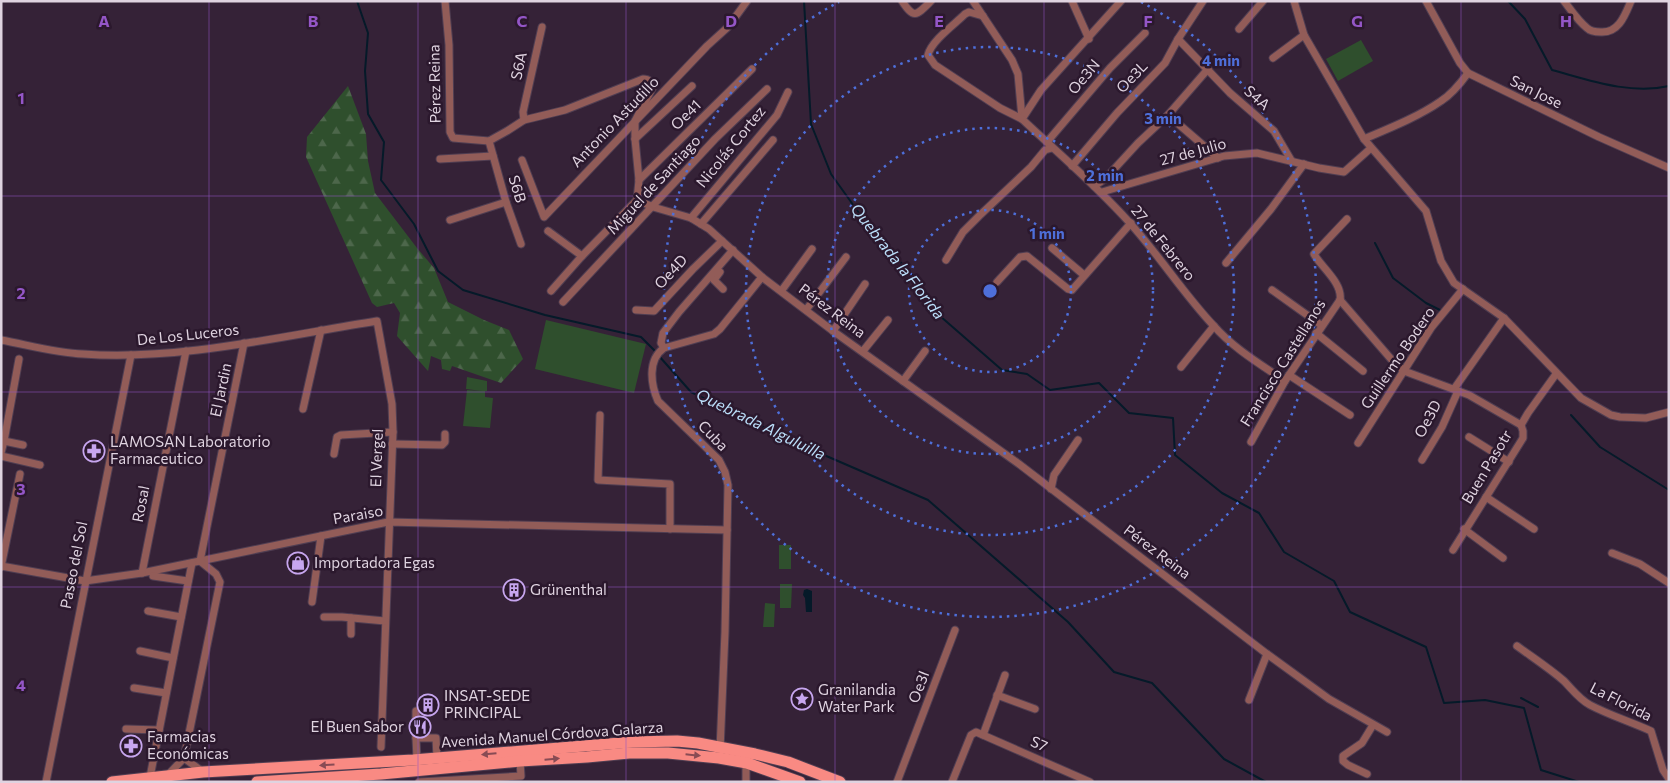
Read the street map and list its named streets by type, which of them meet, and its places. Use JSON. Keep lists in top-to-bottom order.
{
  "streets": {
    "main road": ["Avenida Manuel Córdova Galarza"],
    "street": [
      "S6A",
      "Oe3N",
      "Oe3L",
      "Pérez Reina",
      "San Jose",
      "S4A",
      "Oe41",
      "Antonio Astudillo",
      "Nicolás Cortez",
      "27 de Julio",
      "Miguel de Santiago",
      "S6B",
      "27 de Febrero",
      "Oe4D",
      "De Los Luceros",
      "Guillermo Bodero",
      "Francisco Castellanos",
      "El Jardin",
      "Oe3D",
      "Cuba",
      "El Vergel",
      "Buen Pasotr",
      "Rosal",
      "Paraiso",
      "Paseo del Sol",
      "Oe3I",
      "La Florida",
      "S7"
    ]
  },
  "crossings": [
    ["Oe3N", "27 de Febrero"],
    ["Oe3L", "S4A"],
    ["Oe3L", "27 de Febrero"],
    ["Pérez Reina", "Nicolás Cortez"],
    ["Pérez Reina", "Miguel de Santiago"],
    ["Pérez Reina", "S6B"],
    ["Pérez Reina", "Oe4D"],
    ["Pérez Reina", "Cuba"],
    ["S4A", "27 de Julio"],
    ["27 de Julio", "27 de Febrero"],
    ["27 de Febrero", "Francisco Castellanos"],
    ["De Los Luceros", "El Jardin"],
    ["De Los Luceros", "El Vergel"],
    ["De Los Luceros", "Rosal"],
    ["De Los Luceros", "Paseo del Sol"],
    ["El Jardin", "Paraiso"],
    ["Cuba", "Paraiso"],
    ["Cuba", "Avenida Manuel Córdova Galarza"],
    ["El Vergel", "Paraiso"],
    ["Rosal", "Paraiso"],
    ["Paraiso", "Paseo del Sol"]
  ],
  "water": ["Quebrada la Florida", "Quebrada Alguluilla"],
  "places": {
    "pharmacy": ["LAMOSAN Laboratorio Farmaceutico", "Farmacias Económicas"],
    "shop": ["Importadora Egas"],
    "building": ["Grünenthal", "INSAT-SEDE PRINCIPAL"],
    "place": ["Granilandia Water Park"],
    "restaurant": ["El Buen Sabor"]
  },
  "grid": {
    "columns": [
      "A",
      "B",
      "C",
      "D",
      "E",
      "F",
      "G",
      "H"
    ],
    "rows": [
      "1",
      "2",
      "3",
      "4"
    ]
  },
  "rings": [
    "4 min",
    "3 min",
    "2 min",
    "1 min"
  ]
}
